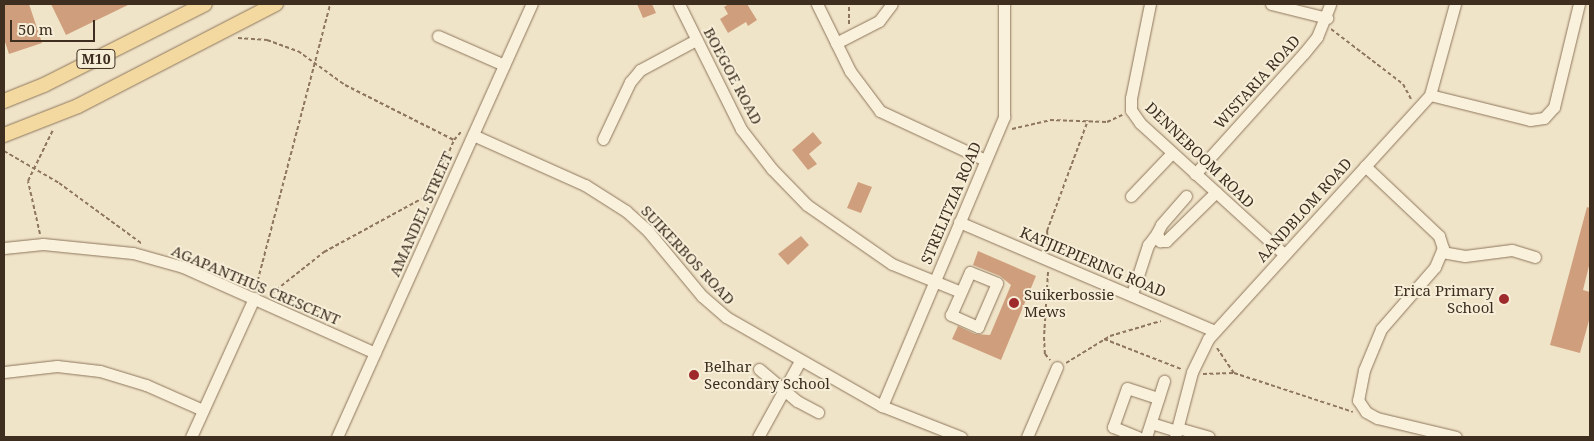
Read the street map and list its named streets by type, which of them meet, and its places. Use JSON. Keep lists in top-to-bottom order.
{
  "streets": {
    "main road": ["M10"],
    "street": [
      "BOEGOE ROAD",
      "WISTARIA ROAD",
      "DENNEBOOM ROAD",
      "STRELITZIA ROAD",
      "AANDBLOM ROAD",
      "AMANDEL STREET",
      "SUIKERBOS ROAD",
      "KATJIEPIERING ROAD",
      "AGAPANTHUS CRESCENT"
    ]
  },
  "crossings": [
    ["BOEGOE ROAD", "STRELITZIA ROAD"],
    ["WISTARIA ROAD", "DENNEBOOM ROAD"],
    ["DENNEBOOM ROAD", "AANDBLOM ROAD"],
    ["STRELITZIA ROAD", "SUIKERBOS ROAD"],
    ["STRELITZIA ROAD", "KATJIEPIERING ROAD"],
    ["AANDBLOM ROAD", "KATJIEPIERING ROAD"],
    ["AMANDEL STREET", "SUIKERBOS ROAD"],
    ["AMANDEL STREET", "AGAPANTHUS CRESCENT"]
  ],
  "places": ["Erica Primary School", "Suikerbossie Mews", "Belhar Secondary School"],
  "scale_bar": "50 m"
}
